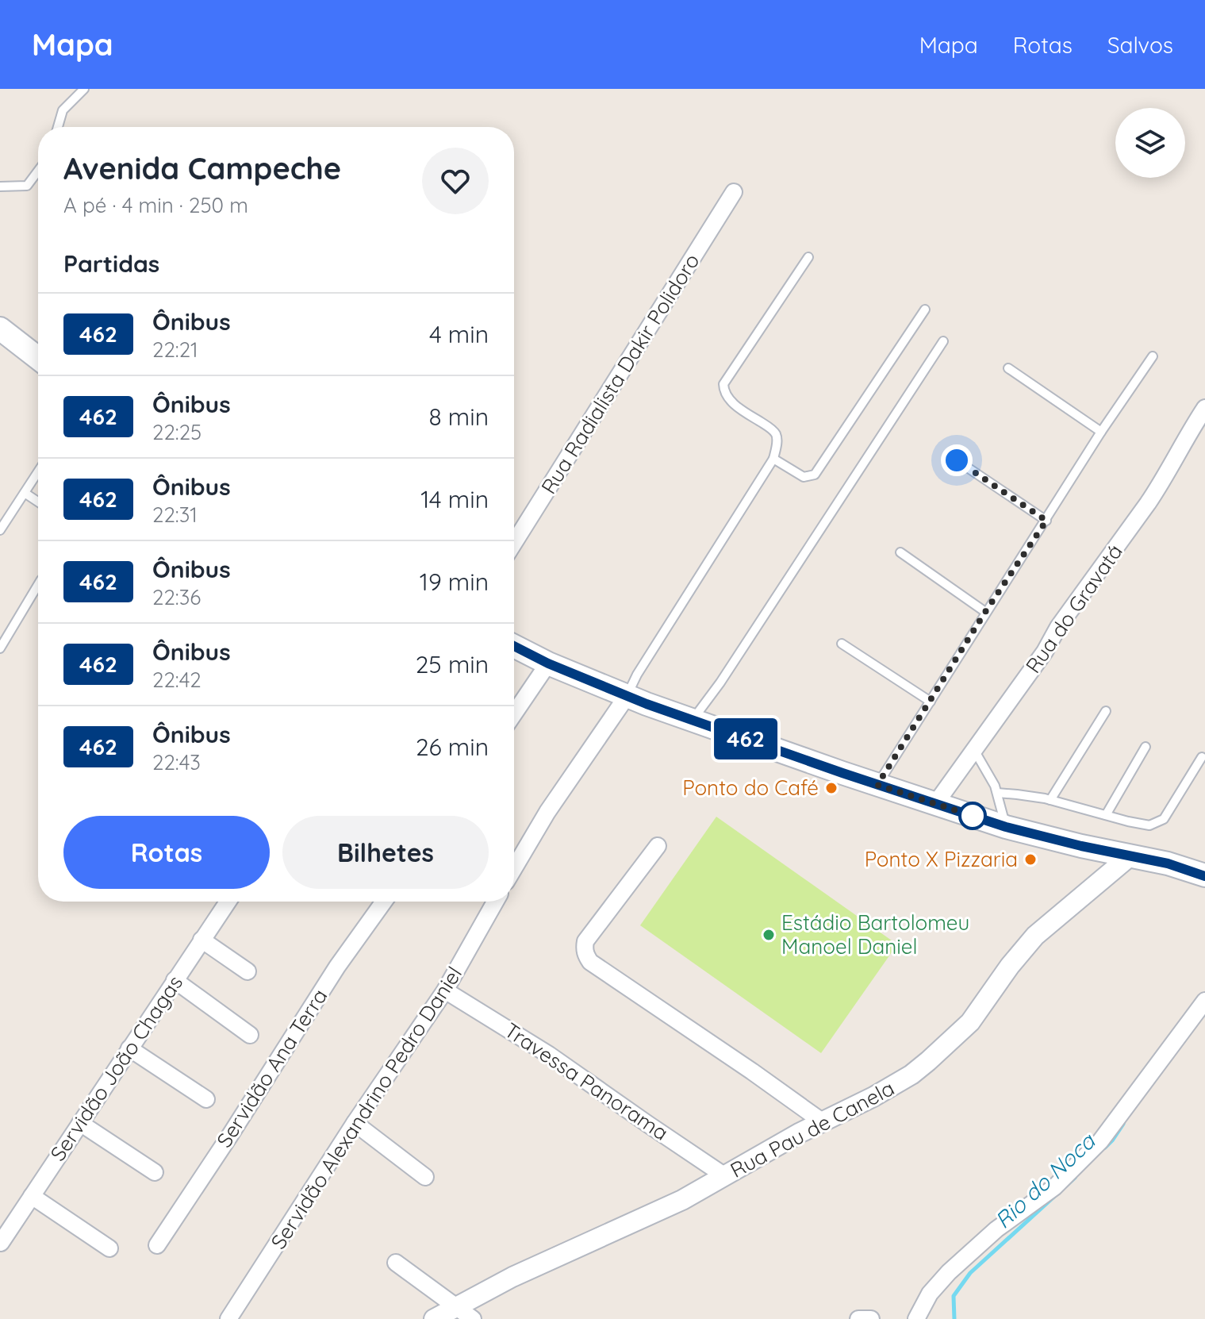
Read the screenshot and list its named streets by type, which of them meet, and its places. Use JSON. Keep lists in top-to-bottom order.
{
  "streets": {
    "street": [
      "Rua Radialista Dakir Polidoro",
      "Rua do Gravatá",
      "Servidão João Chagas",
      "Servidão Ana Terra",
      "Travessa Panorama",
      "Servidão Alexandrino Pedro Daniel",
      "Rua Pau de Canela"
    ]
  },
  "crossings": [
    ["Travessa Panorama", "Servidão Alexandrino Pedro Daniel"],
    ["Travessa Panorama", "Rua Pau de Canela"]
  ],
  "water": ["Rio do Noca"],
  "places": ["Ponto do Café", "Ponto X Pizzaria", "Estádio Bartolomeu Manoel Daniel"],
  "lines": ["bus line 462"],
  "page": {
    "header": "Mapa",
    "nav": ["Mapa", "Rotas", "Salvos"],
    "on_map": "462",
    "heading": [
      ["Avenida Campeche", "A pé · 4 min · 250 m"],
      "Partidas"
    ],
    "list": [
      {
        "mark": "462",
        "name": "Ônibus",
        "note": "22:21",
        "value": "4 min"
      },
      {
        "mark": "462",
        "name": "Ônibus",
        "note": "22:25",
        "value": "8 min"
      },
      {
        "mark": "462",
        "name": "Ônibus",
        "note": "22:31",
        "value": "14 min"
      },
      {
        "mark": "462",
        "name": "Ônibus",
        "note": "22:36",
        "value": "19 min"
      },
      {
        "mark": "462",
        "name": "Ônibus",
        "note": "22:42",
        "value": "25 min"
      },
      {
        "mark": "462",
        "name": "Ônibus",
        "note": "22:43",
        "value": "26 min"
      }
    ],
    "buttons": ["Rotas", "Bilhetes"]
  }
}
